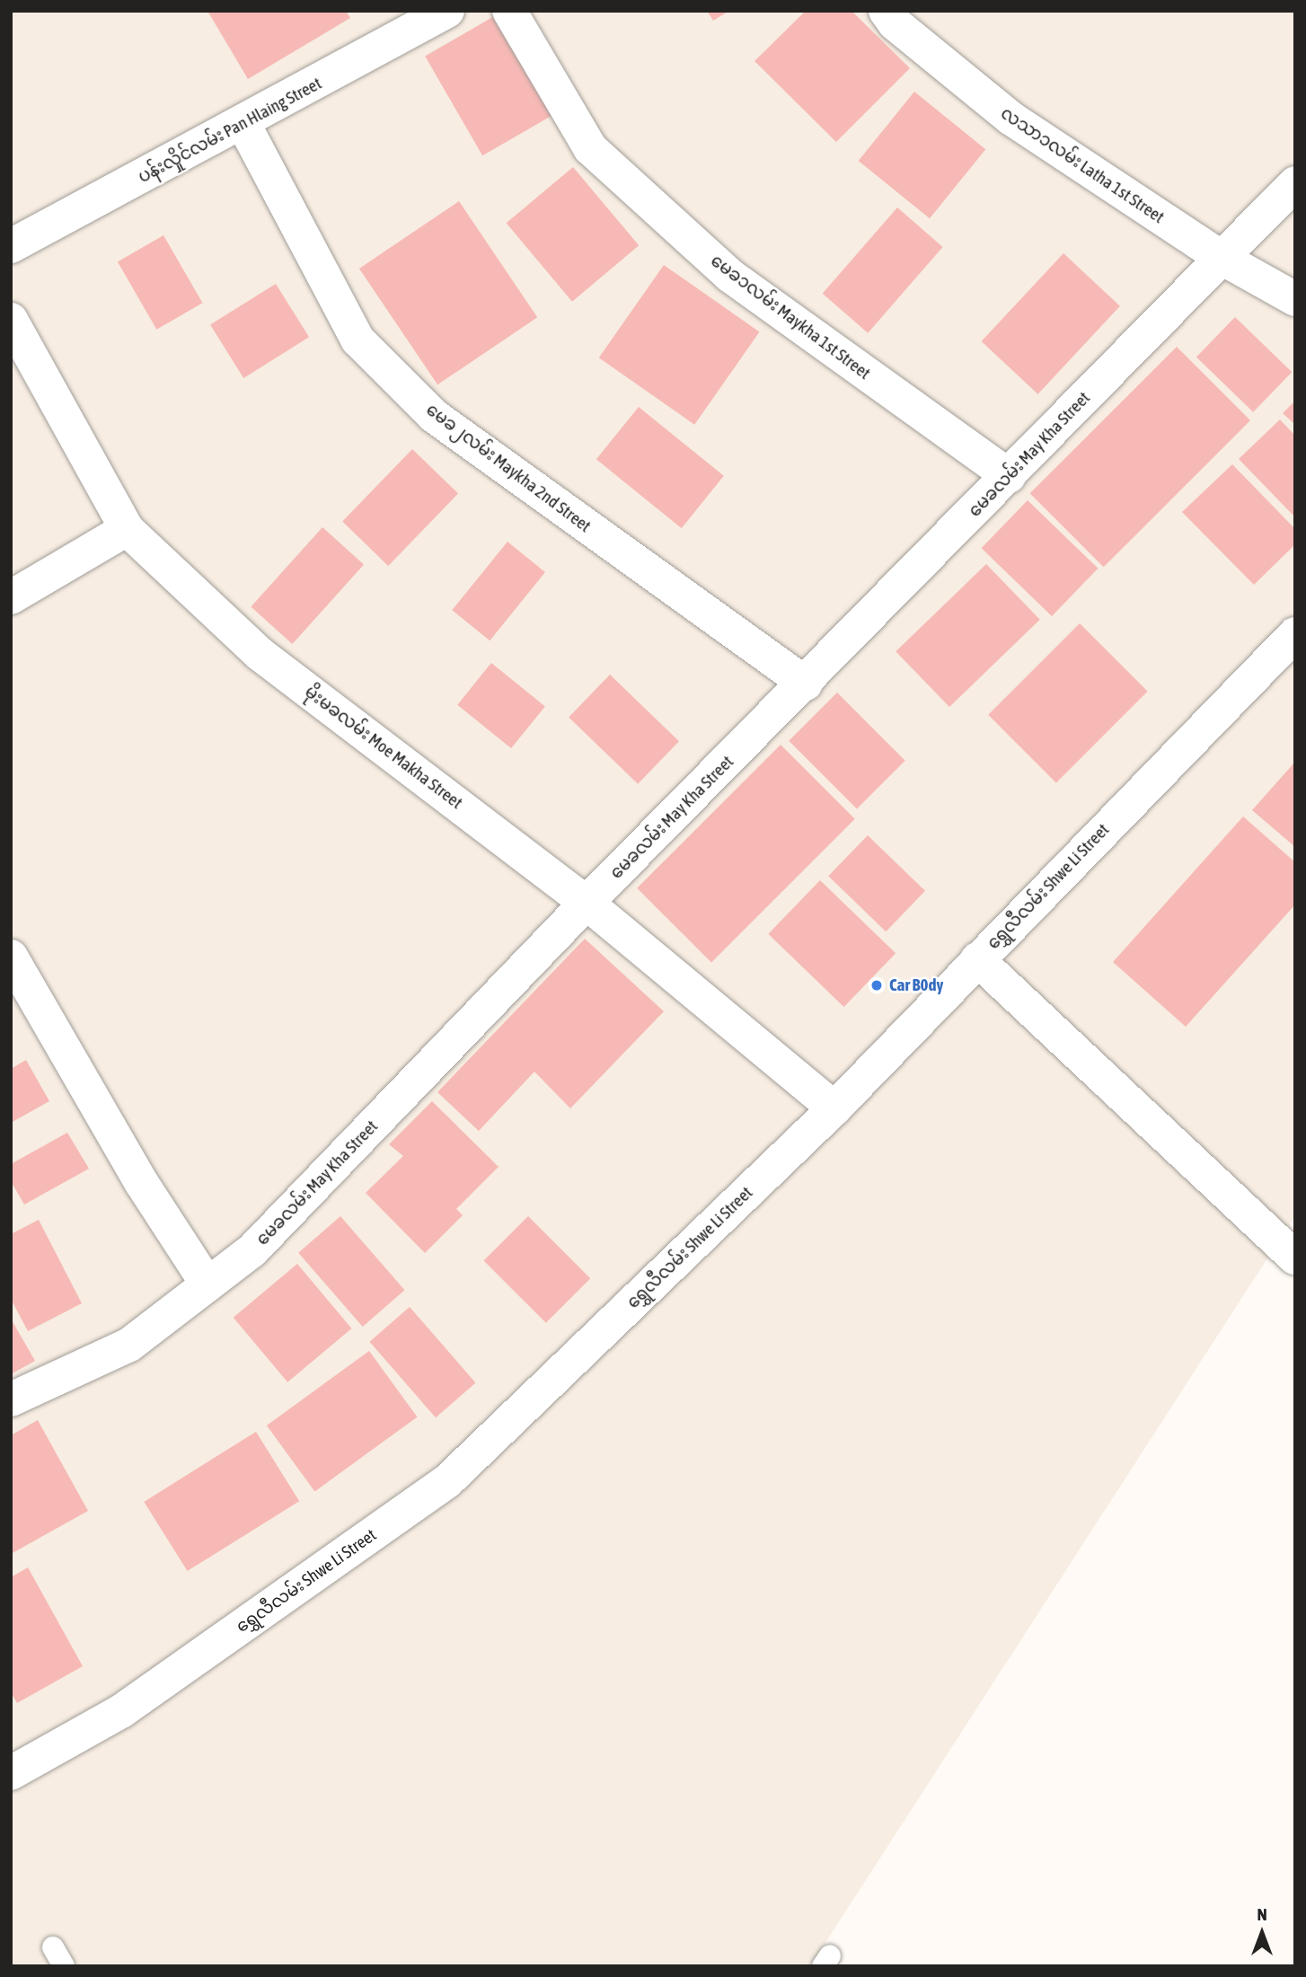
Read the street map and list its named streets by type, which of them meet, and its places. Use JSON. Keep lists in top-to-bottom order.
{
  "streets": {
    "street": [
      "ပန်းလှိုင်လမ်း Pan Hlaing Street",
      "လသာ၁လမ်း Latha 1st Street",
      "မေခ၁လမ်း Maykha 1st Street",
      "မေခလမ်း May Kha Street",
      "မေခ၂လမ်း Maykha 2nd Street",
      "မိုးမခလမ်း Moe Makha Street",
      "ရွှေလီလမ်း Shwe Li Street"
    ]
  },
  "crossings": [
    ["ပန်းလှိုင်လမ်း Pan Hlaing Street", "မေခ၂လမ်း Maykha 2nd Street"],
    ["လသာ၁လမ်း Latha 1st Street", "မေခလမ်း May Kha Street"],
    ["မေခ၁လမ်း Maykha 1st Street", "မေခလမ်း May Kha Street"],
    ["မေခလမ်း May Kha Street", "မေခ၂လမ်း Maykha 2nd Street"],
    ["မေခလမ်း May Kha Street", "မိုးမခလမ်း Moe Makha Street"],
    ["မိုးမခလမ်း Moe Makha Street", "ရွှေလီလမ်း Shwe Li Street"]
  ],
  "places": ["Car B0dy"],
  "north": "top"
}
